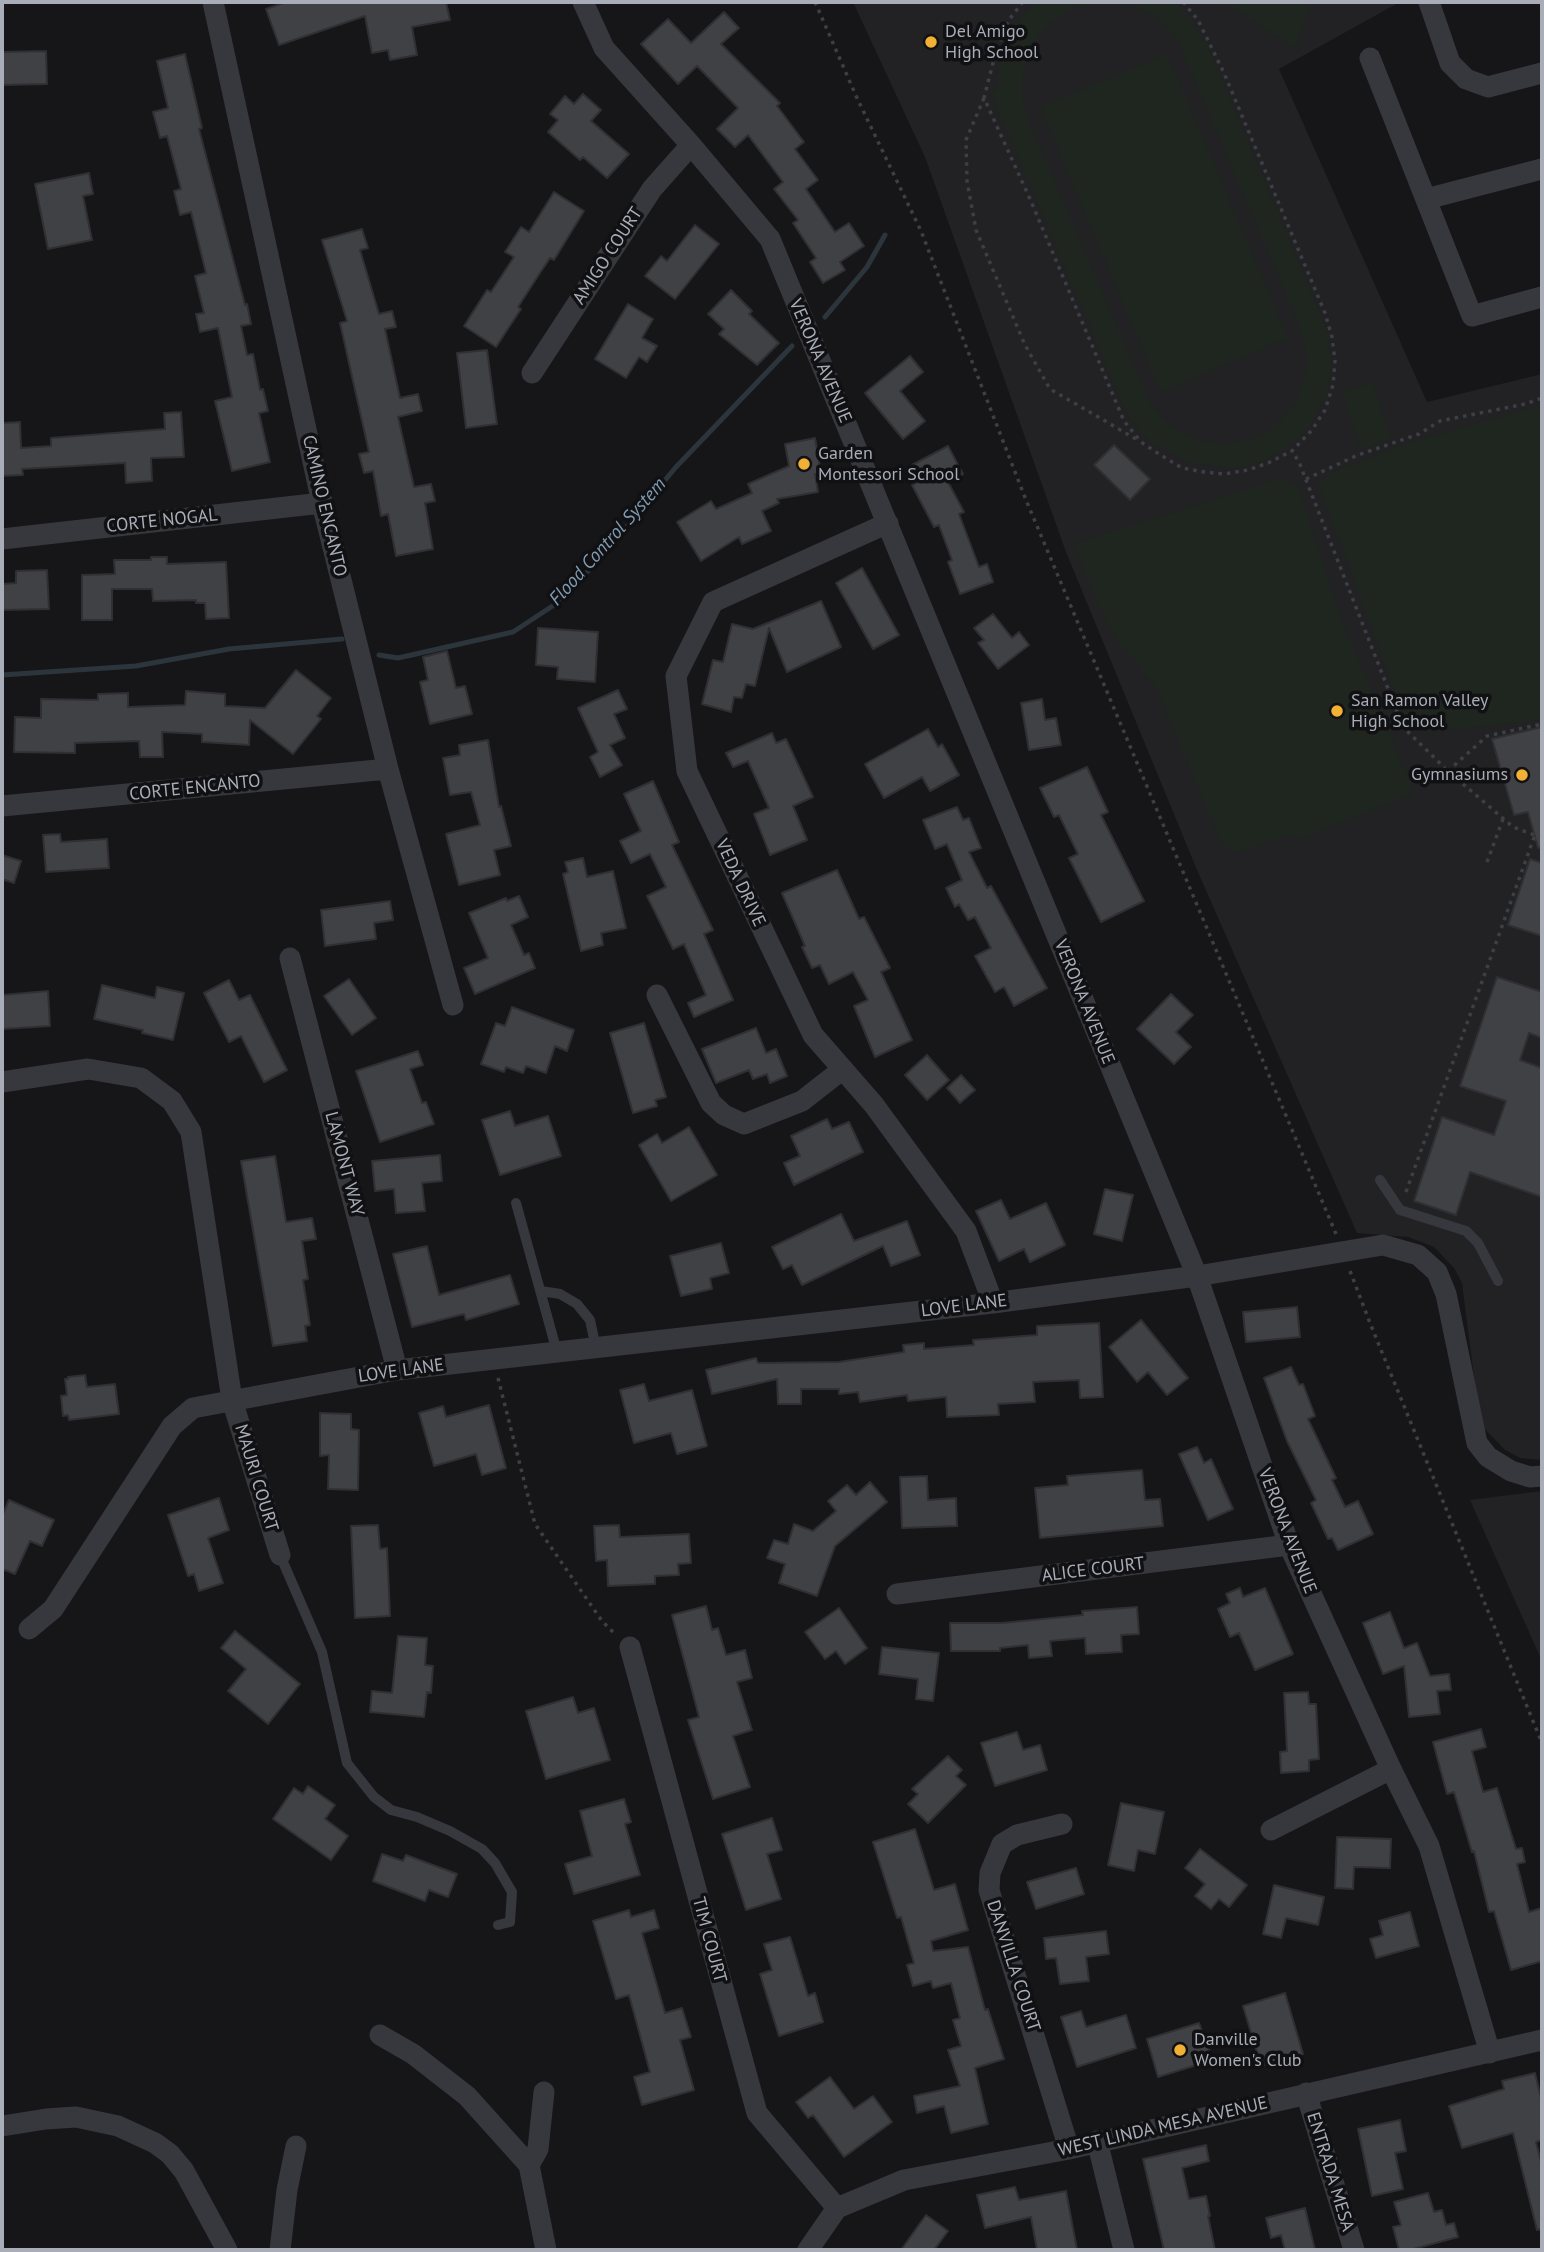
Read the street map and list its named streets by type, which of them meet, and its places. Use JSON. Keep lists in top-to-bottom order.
{
  "streets": {
    "street": [
      "AMIGO COURT",
      "VERONA AVENUE",
      "CAMINO ENCANTO",
      "CORTE NOGAL",
      "CORTE ENCANTO",
      "VEDA DRIVE",
      "LAMONT WAY",
      "LOVE LANE",
      "MAURI COURT",
      "ALICE COURT",
      "TIM COURT",
      "DANVILLA COURT",
      "WEST LINDA MESA AVENUE",
      "ENTRADA MESA"
    ]
  },
  "crossings": [
    ["AMIGO COURT", "VERONA AVENUE"],
    ["VERONA AVENUE", "VEDA DRIVE"],
    ["VERONA AVENUE", "LOVE LANE"],
    ["VERONA AVENUE", "ALICE COURT"],
    ["VERONA AVENUE", "WEST LINDA MESA AVENUE"],
    ["CAMINO ENCANTO", "CORTE NOGAL"],
    ["CAMINO ENCANTO", "CORTE ENCANTO"],
    ["VEDA DRIVE", "LOVE LANE"],
    ["LAMONT WAY", "LOVE LANE"],
    ["LOVE LANE", "MAURI COURT"],
    ["TIM COURT", "WEST LINDA MESA AVENUE"],
    ["DANVILLA COURT", "WEST LINDA MESA AVENUE"],
    ["WEST LINDA MESA AVENUE", "ENTRADA MESA"]
  ],
  "water": ["Flood Control System"],
  "places": [
    "Del Amigo High School",
    "Garden Montessori School",
    "San Ramon Valley High School",
    "Gymnasiums",
    "Danville Women's Club"
  ]
}
